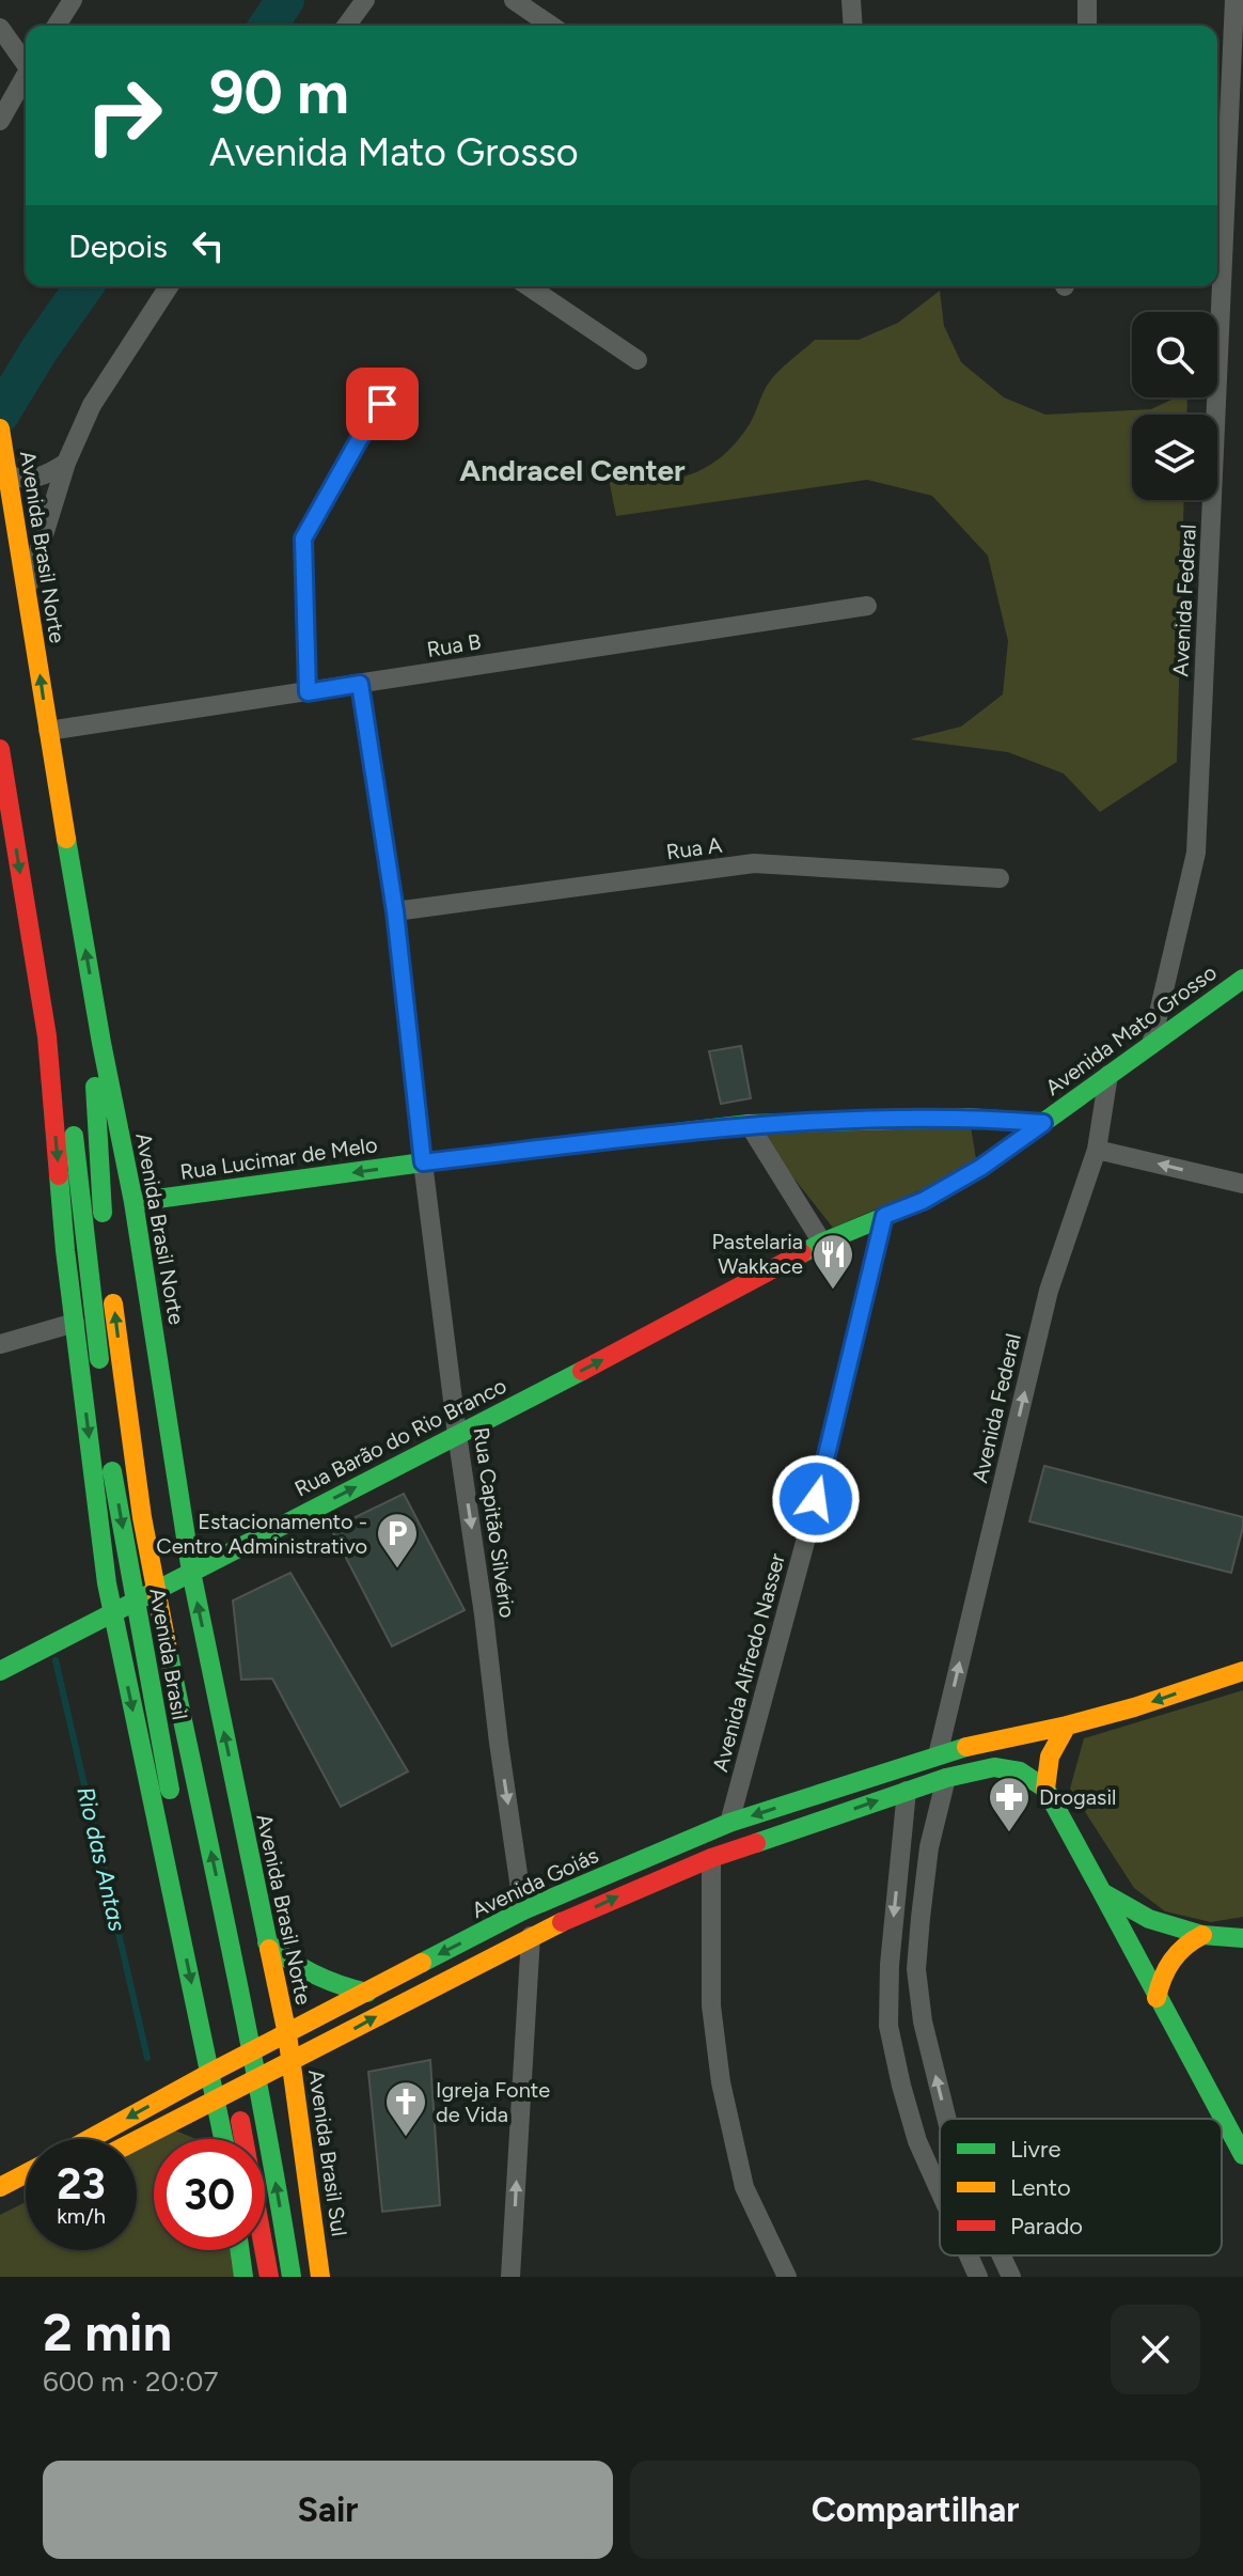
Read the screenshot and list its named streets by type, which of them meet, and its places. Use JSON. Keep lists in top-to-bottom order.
{
  "streets": {
    "main road": [
      "Avenida Brasil Norte",
      "Avenida Mato Grosso",
      "Rua Lucimar de Melo",
      "Rua Barão do Rio Branco",
      "Avenida Brasil",
      "Avenida Goiás",
      "Avenida Brasil Sul"
    ],
    "street": [
      "Avenida Federal",
      "Rua B",
      "Rua A",
      "Rua Capitão Silvério",
      "Avenida Alfredo Nasser"
    ]
  },
  "crossings": [
    ["Avenida Brasil Norte", "Rua B"],
    ["Avenida Brasil Norte", "Rua Lucimar de Melo"],
    ["Avenida Brasil Norte", "Rua Barão do Rio Branco"],
    ["Avenida Brasil Norte", "Avenida Brasil"],
    ["Avenida Brasil Norte", "Avenida Goiás"],
    ["Avenida Brasil Norte", "Avenida Brasil Sul"],
    ["Avenida Federal", "Avenida Mato Grosso"],
    ["Avenida Federal", "Avenida Goiás"],
    ["Rua B", "Rua Capitão Silvério"],
    ["Rua A", "Rua Capitão Silvério"],
    ["Avenida Mato Grosso", "Rua Lucimar de Melo"],
    ["Avenida Mato Grosso", "Rua Barão do Rio Branco"],
    ["Avenida Mato Grosso", "Avenida Alfredo Nasser"],
    ["Rua Lucimar de Melo", "Rua Capitão Silvério"],
    ["Rua Barão do Rio Branco", "Rua Capitão Silvério"],
    ["Rua Capitão Silvério", "Avenida Goiás"],
    ["Avenida Alfredo Nasser", "Avenida Goiás"],
    ["Avenida Goiás", "Avenida Brasil Sul"]
  ],
  "one_way": ["Avenida Federal", "Rua Barão do Rio Branco", "Rua Capitão Silvério"],
  "districts": ["Andracel Center"],
  "water": ["Rio das Antas"],
  "places": {
    "restaurant": ["Pastelaria Wakkace"],
    "parking": ["Estacionamento - Centro Administrativo"],
    "pharmacy": ["Drogasil"],
    "church": ["Igreja Fonte de Vida"]
  },
  "legend": ["Livre", "Lento", "Parado"],
  "page": {
    "turn": ["90 m", "Avenida Mato Grosso"],
    "then": "Depois",
    "speed": "23 km/h",
    "limit": "30",
    "heading": ["2 min", "600 m · 20:07"],
    "buttons": ["Sair", "Compartilhar"]
  }
}
